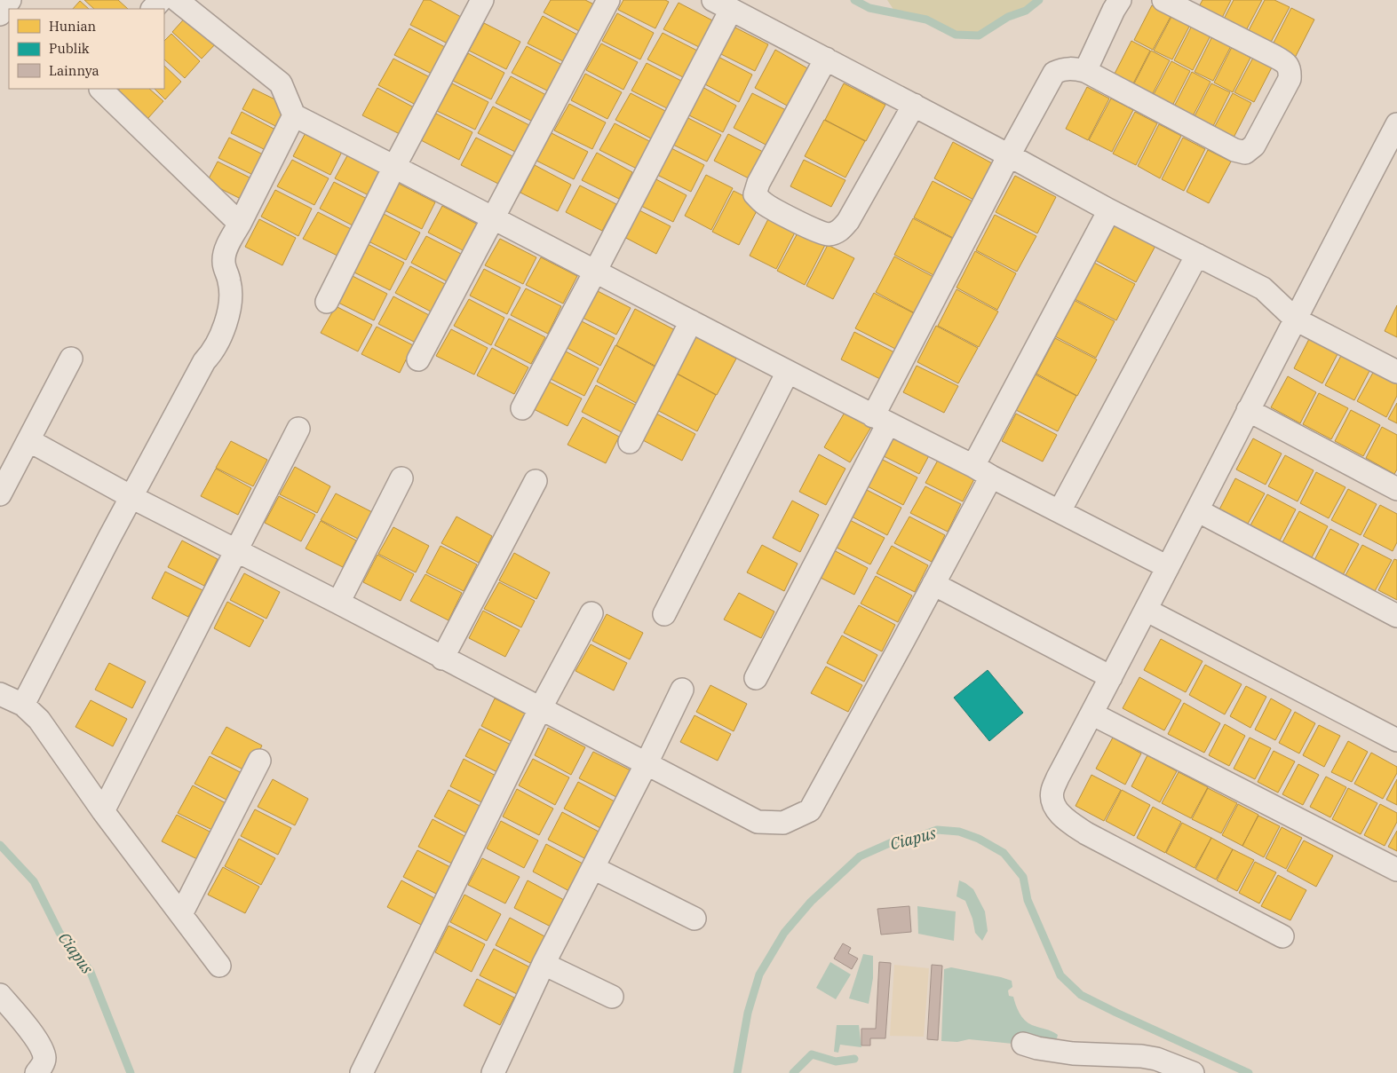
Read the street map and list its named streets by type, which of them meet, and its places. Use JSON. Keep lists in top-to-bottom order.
{
  "water": ["Ciapus"],
  "legend": ["Hunian", "Publik", "Lainnya"]
}
